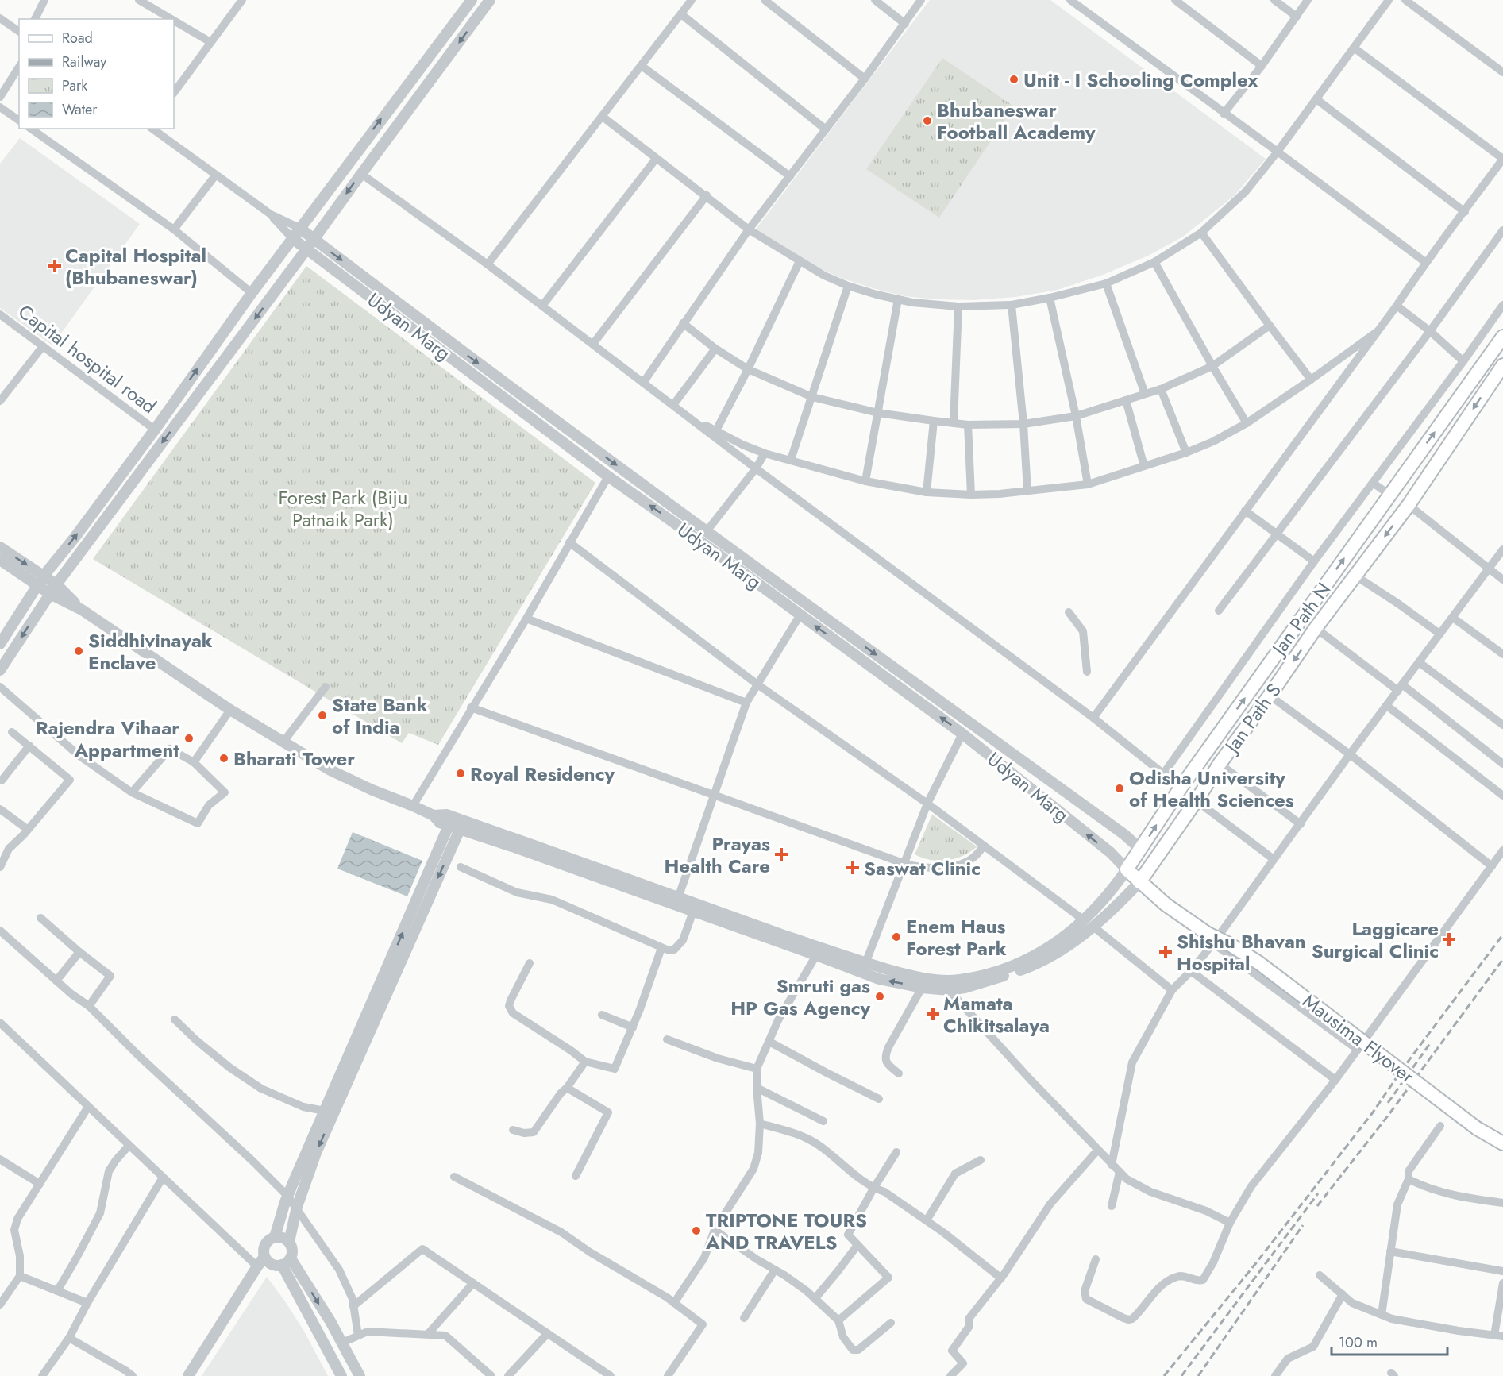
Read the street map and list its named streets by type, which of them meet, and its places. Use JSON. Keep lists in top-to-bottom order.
{
  "streets": {
    "main road": [
      "Udyan Marg",
      "Jan Path N",
      "Jan Path S",
      "Mausima Flyover"
    ],
    "street": ["Capital hospital road"]
  },
  "crossings": [
    ["Udyan Marg", "Jan Path N"],
    ["Udyan Marg", "Jan Path S"],
    ["Udyan Marg", "Mausima Flyover"],
    ["Jan Path N", "Jan Path S"]
  ],
  "one_way": ["Jan Path N", "Jan Path S"],
  "parks": ["Forest Park (Biju Patnaik Park)"],
  "places": {
    "other": [
      "Unit - I Schooling Complex",
      "Bhubaneswar Football Academy",
      "Siddhivinayak Enclave",
      "State Bank of India",
      "Rajendra Vihaar Appartment",
      "Bharati Tower",
      "Royal Residency",
      "Odisha University of Health Sciences",
      "Enem Haus Forest Park",
      "Smruti gas HP Gas Agency",
      "TRIPTONE TOURS AND TRAVELS"
    ],
    "health": [
      "Capital Hospital (Bhubaneswar)",
      "Prayas Health Care",
      "Saswat Clinic",
      "Laggicare Surgical Clinic",
      "Shishu Bhavan Hospital",
      "Mamata Chikitsalaya"
    ]
  },
  "legend": [
    "Road",
    "Railway",
    "Park",
    "Water"
  ],
  "scale_bar": "100 m"
}
